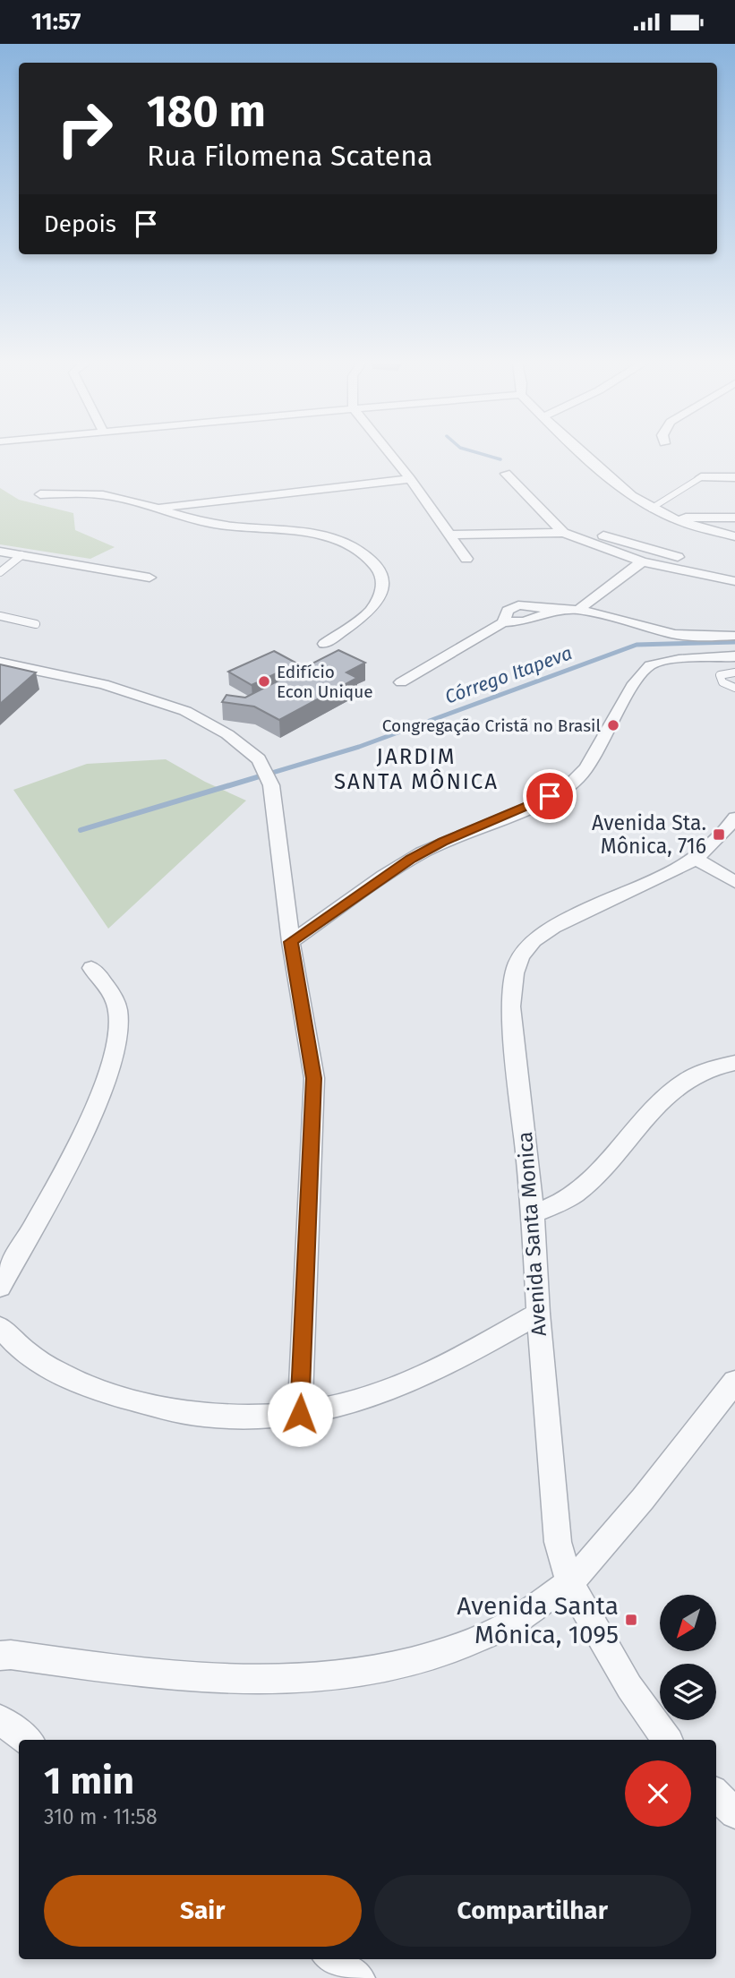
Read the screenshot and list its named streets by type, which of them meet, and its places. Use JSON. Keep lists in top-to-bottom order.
{
  "streets": {
    "street": ["Avenida Santa Monica"]
  },
  "districts": ["JARDIM SANTA MÔNICA"],
  "water": ["Córrego Itapeva"],
  "places": {
    "other": ["Edifício Econ Unique", "Congregação Cristã no Brasil"],
    "transit": ["Avenida Sta. Mônica, 716", "Avenida Santa Mônica, 1095"]
  },
  "north": "bottom left",
  "page": {
    "status": "11:57",
    "turn": ["180 m", "Rua Filomena Scatena"],
    "then": "Depois",
    "heading": ["1 min", "310 m · 11:58"],
    "buttons": ["Sair", "Compartilhar"]
  }
}
